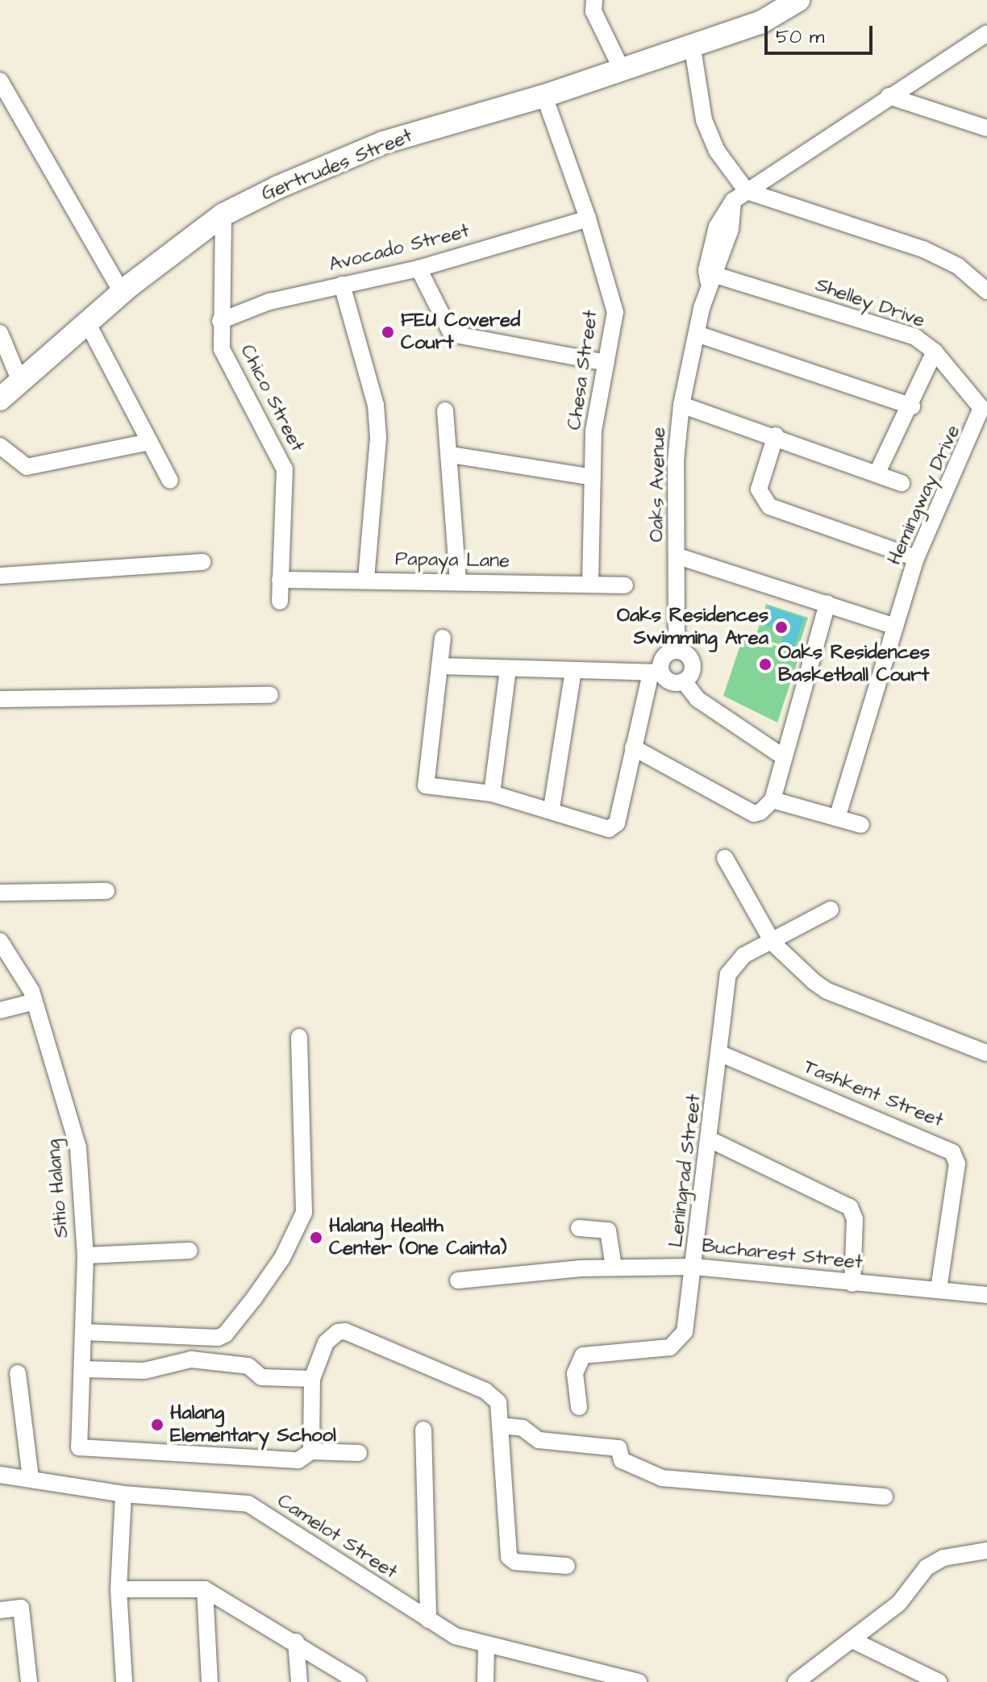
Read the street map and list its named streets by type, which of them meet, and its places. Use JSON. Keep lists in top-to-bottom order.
{
  "streets": {
    "street": [
      "Gertrudes Street",
      "Avocado Street",
      "Shelley Drive",
      "Chesa Street",
      "Chico Street",
      "Oaks Avenue",
      "Hemingway Drive",
      "Papaya Lane",
      "Tashkent Street",
      "Leningrad Street",
      "Sitio Halang",
      "Bucharest Street",
      "Camelot Street"
    ]
  },
  "crossings": [
    ["Gertrudes Street", "Chesa Street"],
    ["Gertrudes Street", "Chico Street"],
    ["Avocado Street", "Chesa Street"],
    ["Avocado Street", "Chico Street"],
    ["Shelley Drive", "Oaks Avenue"],
    ["Shelley Drive", "Hemingway Drive"],
    ["Chesa Street", "Papaya Lane"],
    ["Chico Street", "Papaya Lane"],
    ["Tashkent Street", "Leningrad Street"],
    ["Tashkent Street", "Bucharest Street"],
    ["Leningrad Street", "Bucharest Street"]
  ],
  "places": [
    "FEU Covered Court",
    "Oaks Residences Swimming Area",
    "Oaks Residences Basketball Court",
    "Halang Health Center (One Cainta)",
    "Halang Elementary School"
  ],
  "scale_bar": "50 m"
}
